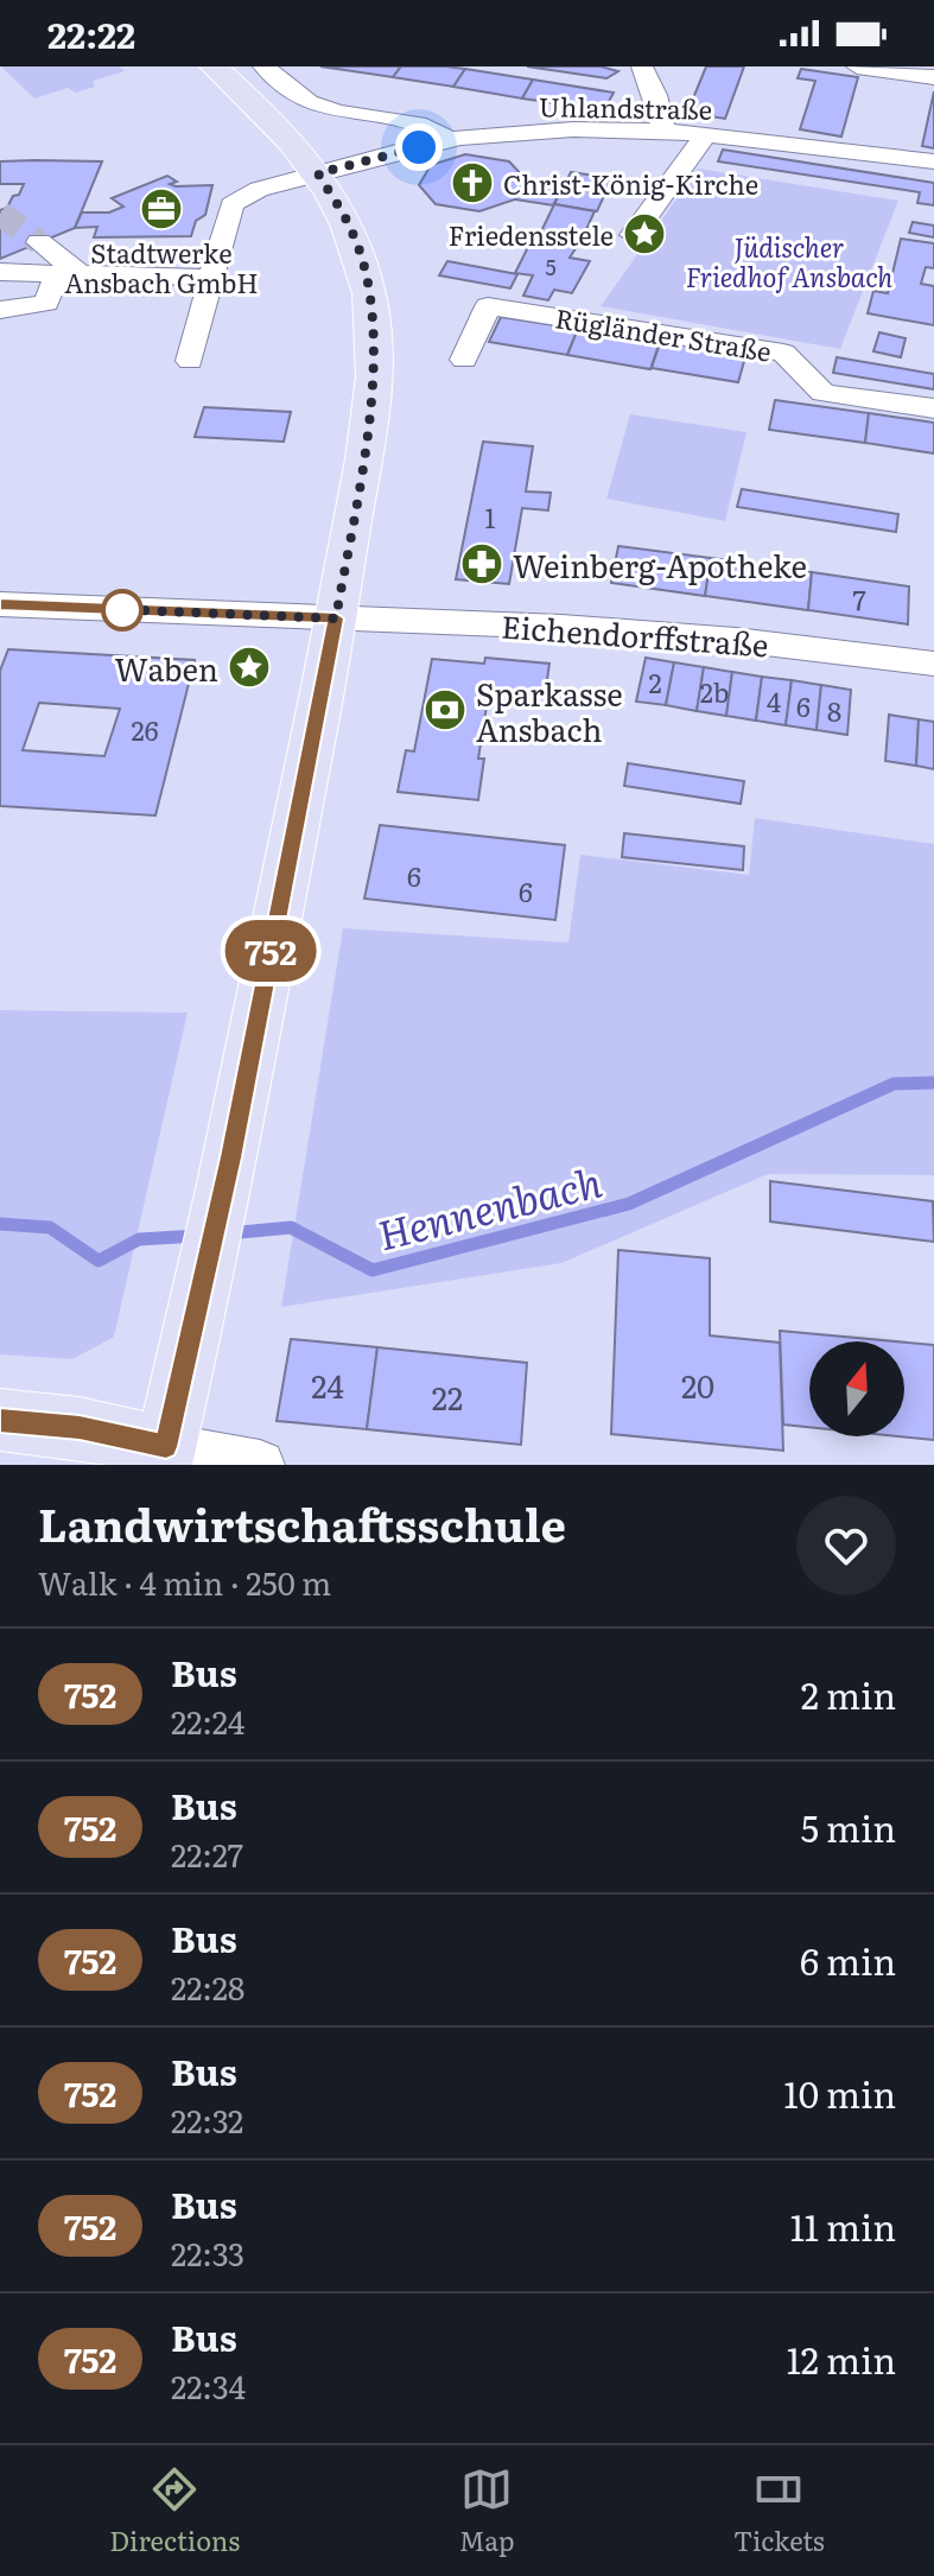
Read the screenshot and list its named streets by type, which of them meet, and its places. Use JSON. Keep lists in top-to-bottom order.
{
  "streets": {
    "street": ["Uhlandstraße", "Rügländer Straße", "Eichendorffstraße"]
  },
  "water": ["Hennenbach"],
  "parks": ["Jüdischer Friedhof Ansbach"],
  "places": {
    "church": ["Christ-König-Kirche"],
    "office": ["Stadtwerke Ansbach GmbH"],
    "place": ["Friedensstele", "Waben"],
    "pharmacy": ["Weinberg-Apotheke"],
    "bank": ["Sparkasse Ansbach"]
  },
  "lines": ["bus line 752"],
  "house_numbers": [
    "5",
    "1",
    "7",
    "2",
    "2b",
    "4",
    "6",
    "8",
    "26",
    "6",
    "6",
    "24",
    "20",
    "22"
  ],
  "north": "top",
  "page": {
    "status": "22:22",
    "on_map": "752",
    "heading": ["Landwirtschaftsschule", "Walk · 4 min · 250 m"],
    "list": [
      {
        "mark": "752",
        "name": "Bus",
        "note": "22:24",
        "value": "2 min"
      },
      {
        "mark": "752",
        "name": "Bus",
        "note": "22:27",
        "value": "5 min"
      },
      {
        "mark": "752",
        "name": "Bus",
        "note": "22:28",
        "value": "6 min"
      },
      {
        "mark": "752",
        "name": "Bus",
        "note": "22:32",
        "value": "10 min"
      },
      {
        "mark": "752",
        "name": "Bus",
        "note": "22:33",
        "value": "11 min"
      },
      {
        "mark": "752",
        "name": "Bus",
        "note": "22:34",
        "value": "12 min"
      }
    ],
    "tabs": ["Directions", "Map", "Tickets"]
  }
}
